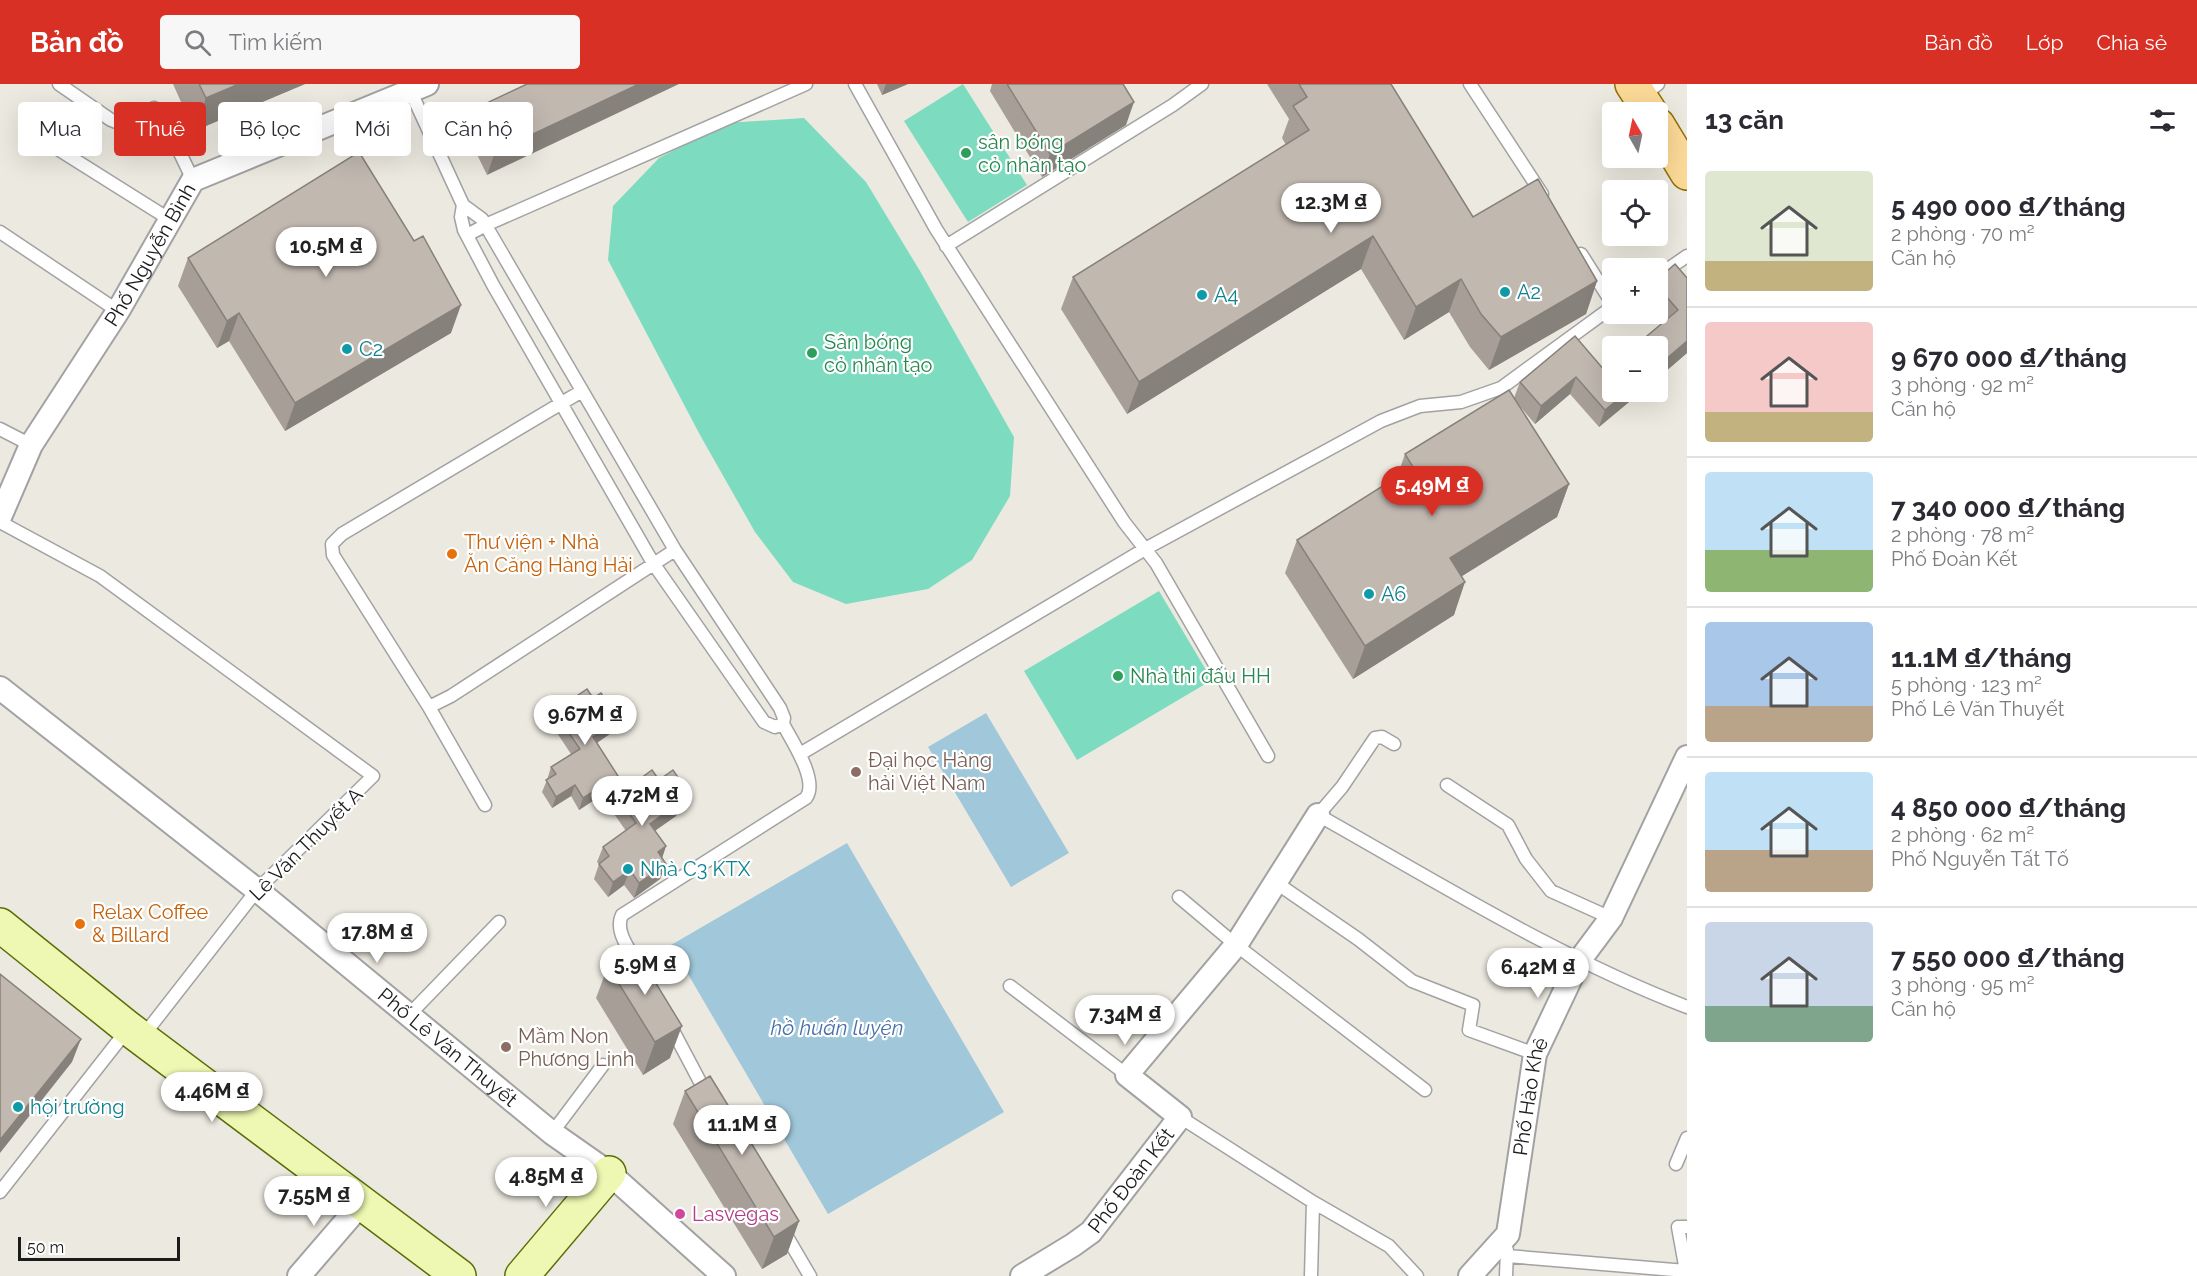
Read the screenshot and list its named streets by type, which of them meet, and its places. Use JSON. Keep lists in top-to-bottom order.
{
  "streets": {
    "street": [
      "Phố Nguyễn Bình",
      "Phố Lê Văn Thuyết",
      "Phố Hào Khê",
      "Phố Đoàn Kết"
    ],
    "lane": ["Lê Văn Thuyết A"]
  },
  "crossings": [
    ["Lê Văn Thuyết A", "Phố Lê Văn Thuyết"]
  ],
  "water": ["hồ huấn luyện"],
  "places": [
    "sân bóng cỏ nhân tạo",
    "A2",
    "A4",
    "C2",
    "Sân bóng cỏ nhân tạo",
    "Thư viện + Nhà Ăn Căng Hàng Hải",
    "A6",
    "Nhà thi đấu HH",
    "Đại học Hàng hải Việt Nam",
    "Nhà C3 KTX",
    "Relax Coffee & Billard",
    "Mầm Non Phương Linh",
    "hội trường",
    "Lasvegas"
  ],
  "scale_bar": "50 m",
  "north": "top",
  "page": {
    "header": "Bản đồ",
    "search": "Tìm kiếm",
    "nav": ["Bản đồ", "Lớp", "Chia sẻ"],
    "heading": "13 căn",
    "map_buttons": ["+", "−"],
    "chip": [
      "Mua",
      "Thuê",
      "Bộ lọc",
      "Mới",
      "Căn hộ"
    ],
    "list": [
      {
        "name": "5 490 000 ₫/tháng",
        "note": "2 phòng · 70 m² · Căn hộ"
      },
      {
        "name": "9 670 000 ₫/tháng",
        "note": "3 phòng · 92 m² · Căn hộ"
      },
      {
        "name": "7 340 000 ₫/tháng",
        "note": "2 phòng · 78 m² · Phố Đoàn Kết"
      },
      {
        "name": "11.1M ₫/tháng",
        "note": "5 phòng · 123 m² · Phố Lê Văn Thuyết"
      },
      {
        "name": "4 850 000 ₫/tháng",
        "note": "2 phòng · 62 m² · Phố Nguyễn Tất Tố"
      },
      {
        "name": "7 550 000 ₫/tháng",
        "note": "3 phòng · 95 m² · Căn hộ"
      }
    ],
    "price": [
      "12.3M ₫",
      "10.5M ₫",
      "5.49M ₫",
      "9.67M ₫",
      "4.72M ₫",
      "17.8M ₫",
      "5.9M ₫",
      "6.42M ₫",
      "7.34M ₫",
      "4.46M ₫",
      "11.1M ₫",
      "4.85M ₫",
      "7.55M ₫"
    ],
    "scale": "50 m"
  }
}
